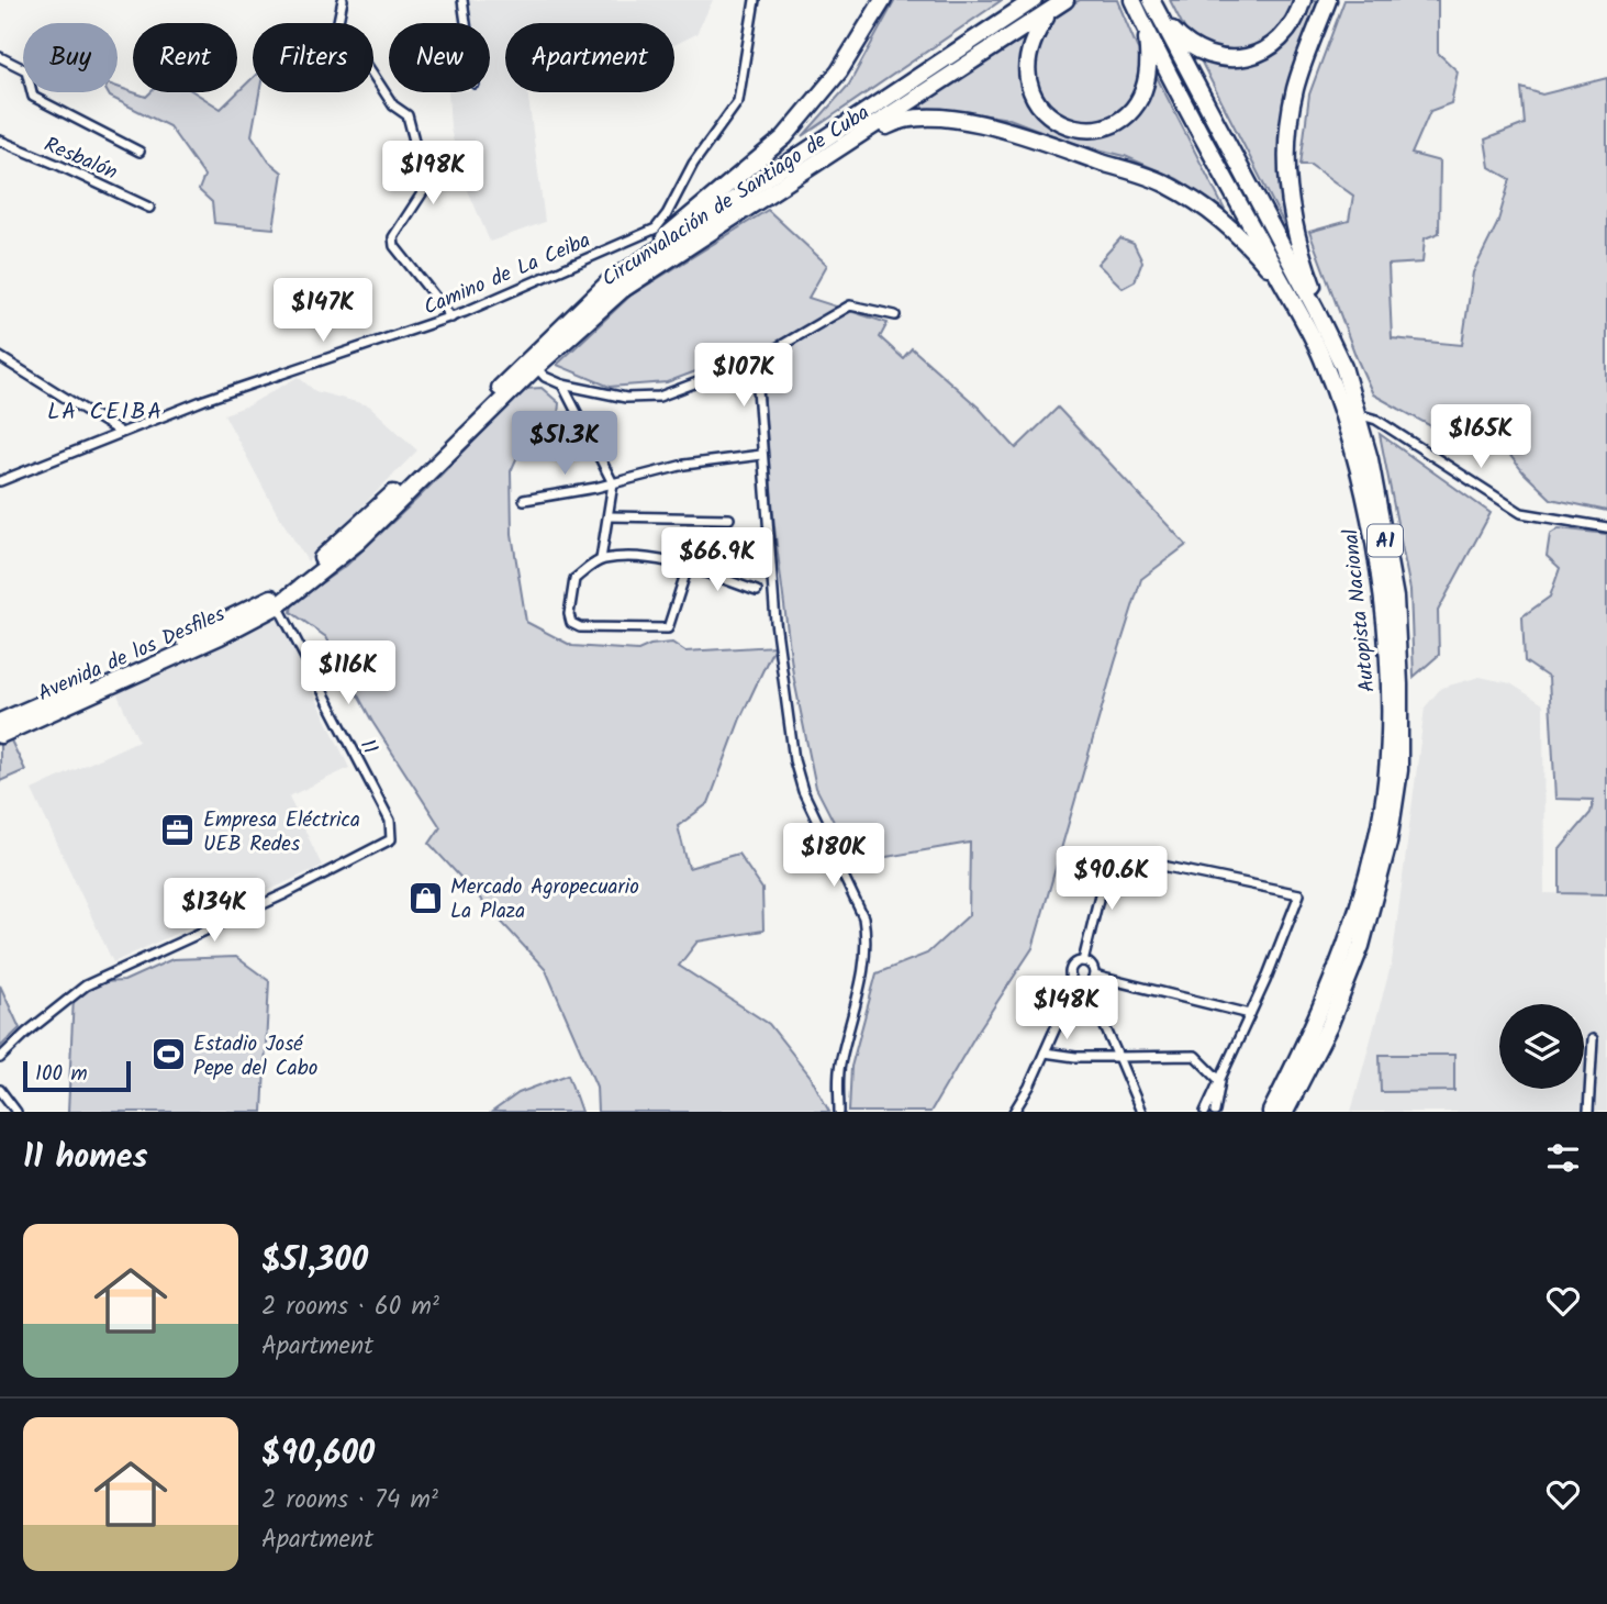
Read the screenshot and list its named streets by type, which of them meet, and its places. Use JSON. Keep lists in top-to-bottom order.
{
  "streets": {
    "highway": [
      "Circunvalación de Santiago de Cuba",
      "A1",
      "Autopista Nacional",
      "Avenida de los Desfiles"
    ],
    "street": ["Resbalón", "Camino de La Ceiba", "11"]
  },
  "crossings": [
    ["Circunvalación de Santiago de Cuba", "Avenida de los Desfiles"],
    ["Circunvalación de Santiago de Cuba", "11"],
    ["Avenida de los Desfiles", "11"]
  ],
  "districts": ["LA CEIBA"],
  "places": {
    "office": ["Empresa Eléctrica UEB Redes"],
    "shop": ["Mercado Agropecuario La Plaza"],
    "sports": ["Estadio José Pepe del Cabo"]
  },
  "scale_bar": "100 m",
  "page": {
    "chip": [
      "Buy",
      "Rent",
      "Filters",
      "New",
      "Apartment"
    ],
    "price": [
      "$198K",
      "$147K",
      "$107K",
      "$165K",
      "$51.3K",
      "$66.9K",
      "$116K",
      "$180K",
      "$90.6K",
      "$134K",
      "$148K"
    ],
    "scale": "100 m",
    "heading": "11 homes",
    "list": [
      {
        "name": "$51,300",
        "note": "2 rooms · 60 m² · Apartment"
      },
      {
        "name": "$90,600",
        "note": "2 rooms · 74 m² · Apartment"
      }
    ]
  }
}
